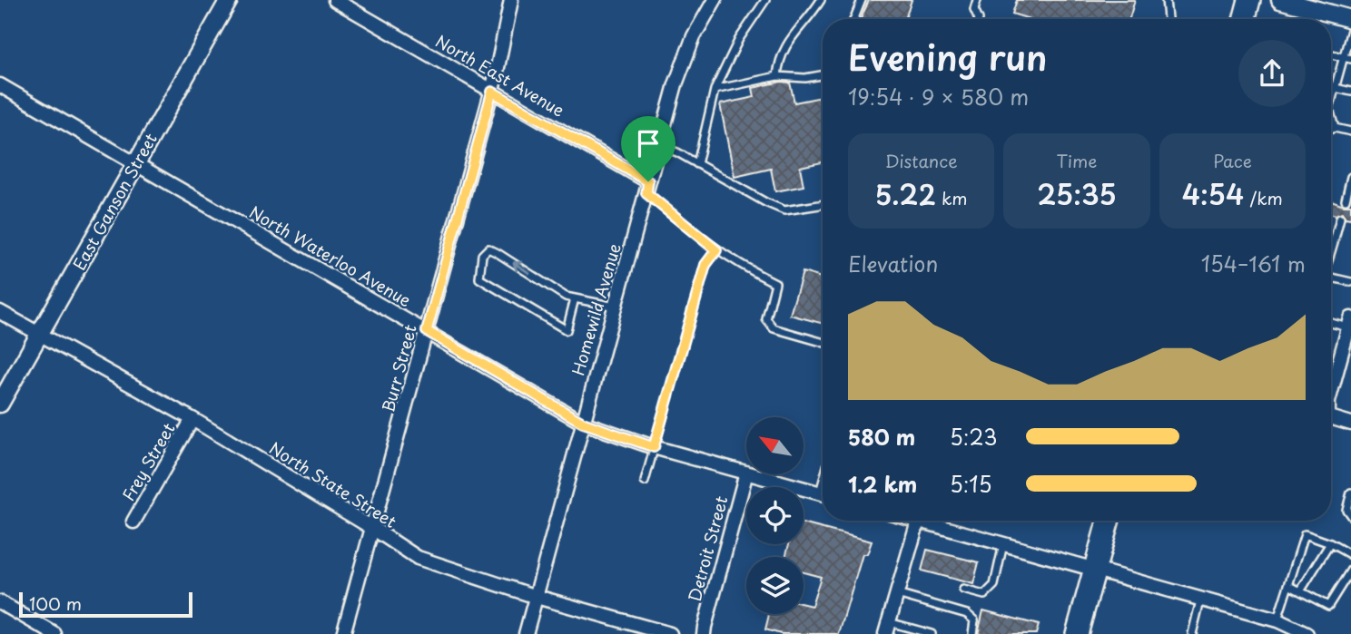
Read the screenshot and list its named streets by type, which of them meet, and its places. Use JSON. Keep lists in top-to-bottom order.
{
  "streets": {
    "street": [
      "North East Avenue",
      "East Ganson Street",
      "North Waterloo Avenue",
      "Homewild Avenue",
      "Burr Street",
      "Frey Street",
      "North State Street",
      "Detroit Street"
    ]
  },
  "crossings": [
    ["North East Avenue", "Homewild Avenue"],
    ["North East Avenue", "Burr Street"],
    ["East Ganson Street", "North Waterloo Avenue"],
    ["East Ganson Street", "North State Street"],
    ["North Waterloo Avenue", "Homewild Avenue"],
    ["North Waterloo Avenue", "Burr Street"],
    ["North Waterloo Avenue", "Detroit Street"],
    ["Homewild Avenue", "North State Street"],
    ["Burr Street", "North State Street"],
    ["Frey Street", "North State Street"]
  ],
  "scale_bar": "100 m",
  "north": "top left",
  "page": {
    "heading": ["Evening run", "19:54 · 9 × 580 m"],
    "stats": [
      ["Distance", "5.22 km"],
      ["Time", "25:35"],
      ["Pace", "4:54 /km"]
    ],
    "chart": ["Elevation", "154–161 m"],
    "list": [
      {
        "name": "580 m",
        "note": "5:23"
      },
      {
        "name": "1.2 km",
        "note": "5:15"
      }
    ],
    "scale": "100 m"
  }
}
